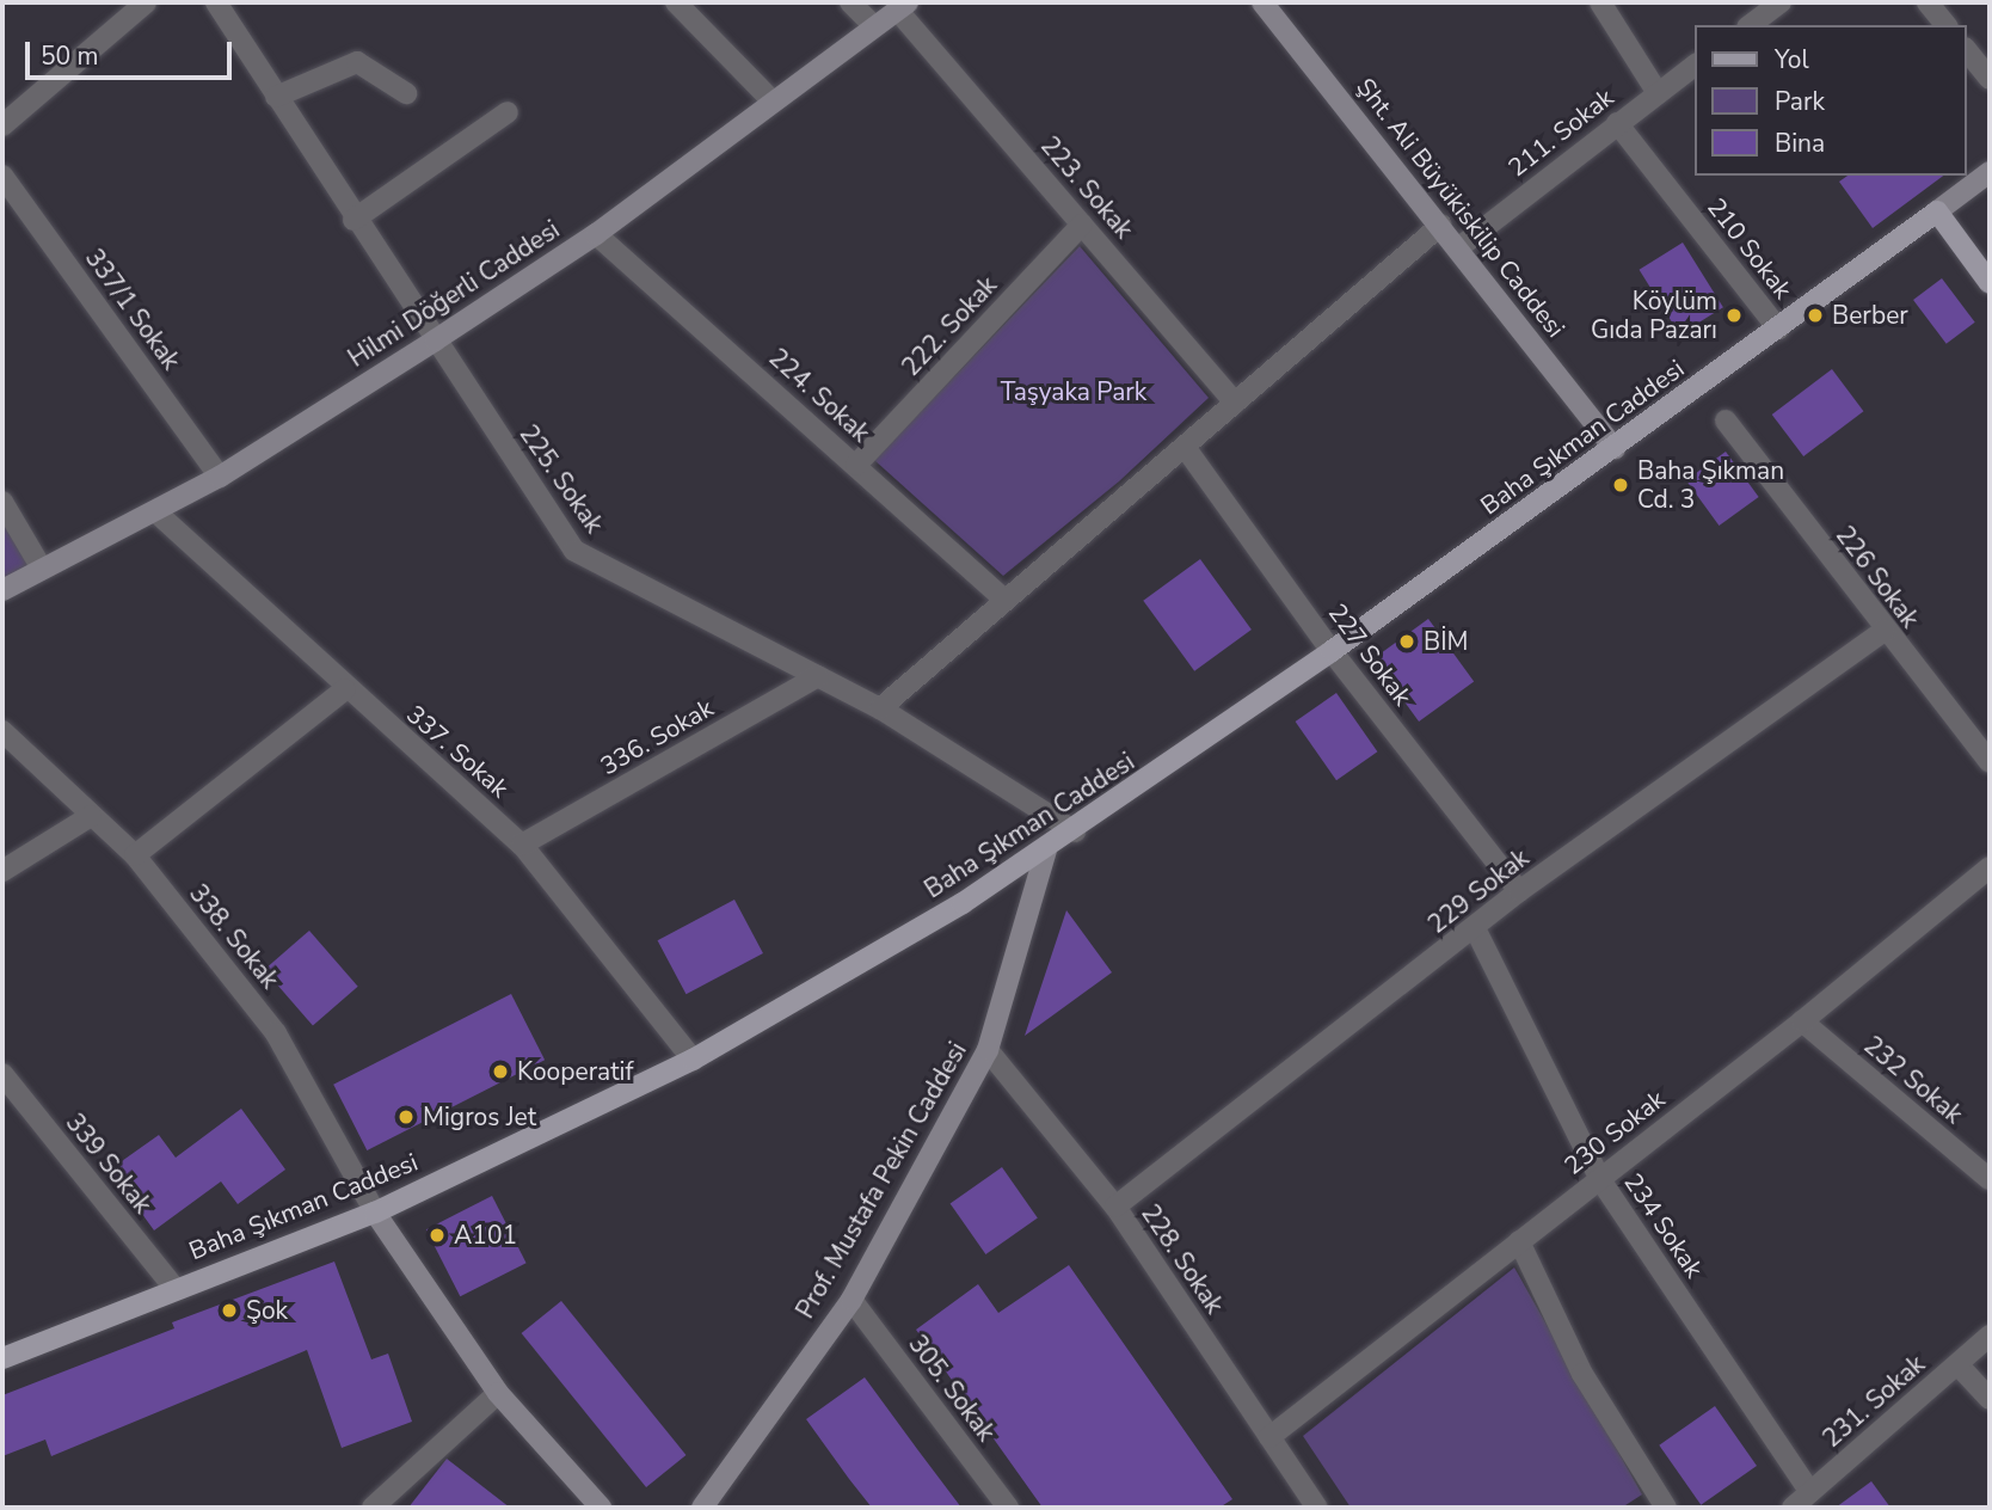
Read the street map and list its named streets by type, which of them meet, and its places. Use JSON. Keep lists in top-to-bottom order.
{
  "streets": {
    "main road": ["Baha Şıkman Caddesi"],
    "street": [
      "211. Sokak",
      "223. Sokak",
      "Şht. Ali Büyükiskilip Caddesi",
      "210 Sokak",
      "Hilmi Döğerli Caddesi",
      "337/1 Sokak",
      "222. Sokak",
      "224. Sokak",
      "225. Sokak",
      "226 Sokak",
      "227 Sokak",
      "336. Sokak",
      "337. Sokak",
      "229 Sokak",
      "338. Sokak",
      "232 Sokak",
      "230 Sokak",
      "339 Sokak",
      "Prof. Mustafa Pekin Caddesi",
      "234 Sokak",
      "228. Sokak",
      "305. Sokak",
      "231. Sokak"
    ]
  },
  "crossings": [
    ["211. Sokak", "Şht. Ali Büyükiskilip Caddesi"],
    ["211. Sokak", "210 Sokak"],
    ["223. Sokak", "Hilmi Döğerli Caddesi"],
    ["223. Sokak", "222. Sokak"],
    ["Şht. Ali Büyükiskilip Caddesi", "Baha Şıkman Caddesi"],
    ["210 Sokak", "Baha Şıkman Caddesi"],
    ["Hilmi Döğerli Caddesi", "337/1 Sokak"],
    ["Hilmi Döğerli Caddesi", "224. Sokak"],
    ["Hilmi Döğerli Caddesi", "225. Sokak"],
    ["Hilmi Döğerli Caddesi", "337. Sokak"],
    ["222. Sokak", "224. Sokak"],
    ["Baha Şıkman Caddesi", "225. Sokak"],
    ["Baha Şıkman Caddesi", "227 Sokak"],
    ["Baha Şıkman Caddesi", "337. Sokak"],
    ["Baha Şıkman Caddesi", "338. Sokak"],
    ["Baha Şıkman Caddesi", "339 Sokak"],
    ["Baha Şıkman Caddesi", "Prof. Mustafa Pekin Caddesi"],
    ["225. Sokak", "336. Sokak"],
    ["226 Sokak", "229 Sokak"],
    ["227 Sokak", "229 Sokak"],
    ["336. Sokak", "337. Sokak"],
    ["229 Sokak", "234 Sokak"],
    ["229 Sokak", "228. Sokak"],
    ["232 Sokak", "230 Sokak"],
    ["230 Sokak", "234 Sokak"],
    ["230 Sokak", "228. Sokak"],
    ["Prof. Mustafa Pekin Caddesi", "228. Sokak"],
    ["Prof. Mustafa Pekin Caddesi", "305. Sokak"],
    ["234 Sokak", "231. Sokak"]
  ],
  "parks": ["Taşyaka Park"],
  "places": [
    "Köylüm Gıda Pazarı",
    "Berber",
    "Baha Şıkman Cd. 3",
    "BİM",
    "Kooperatif",
    "Migros Jet",
    "A101",
    "Şok"
  ],
  "legend": ["Yol", "Park", "Bina"],
  "scale_bar": "50 m"
}
